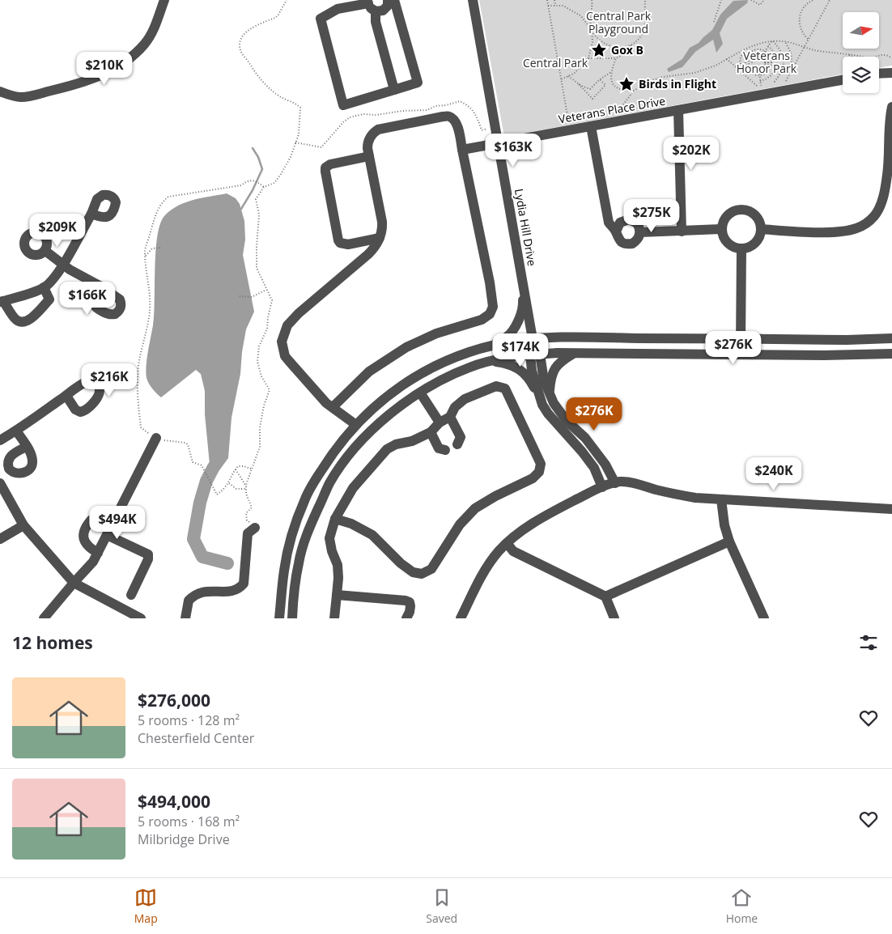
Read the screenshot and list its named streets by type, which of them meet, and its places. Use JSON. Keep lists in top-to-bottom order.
{
  "streets": {
    "street": ["Veterans Place Drive", "Lydia Hill Drive"]
  },
  "crossings": [
    ["Veterans Place Drive", "Lydia Hill Drive"]
  ],
  "parks": ["Central Park Playground", "Veterans Honor Park", "Central Park"],
  "places": {
    "place": ["Gox B", "Birds in Flight"]
  },
  "north": "right",
  "page": {
    "price": [
      "$210K",
      "$163K",
      "$202K",
      "$275K",
      "$209K",
      "$166K",
      "$276K",
      "$174K",
      "$216K",
      "$276K",
      "$240K",
      "$494K"
    ],
    "heading": "12 homes",
    "list": [
      {
        "name": "$276,000",
        "note": "5 rooms · 128 m² · Chesterfield Center"
      },
      {
        "name": "$494,000",
        "note": "5 rooms · 168 m² · Milbridge Drive"
      }
    ],
    "tabs": ["Map", "Saved", "Home"]
  }
}
